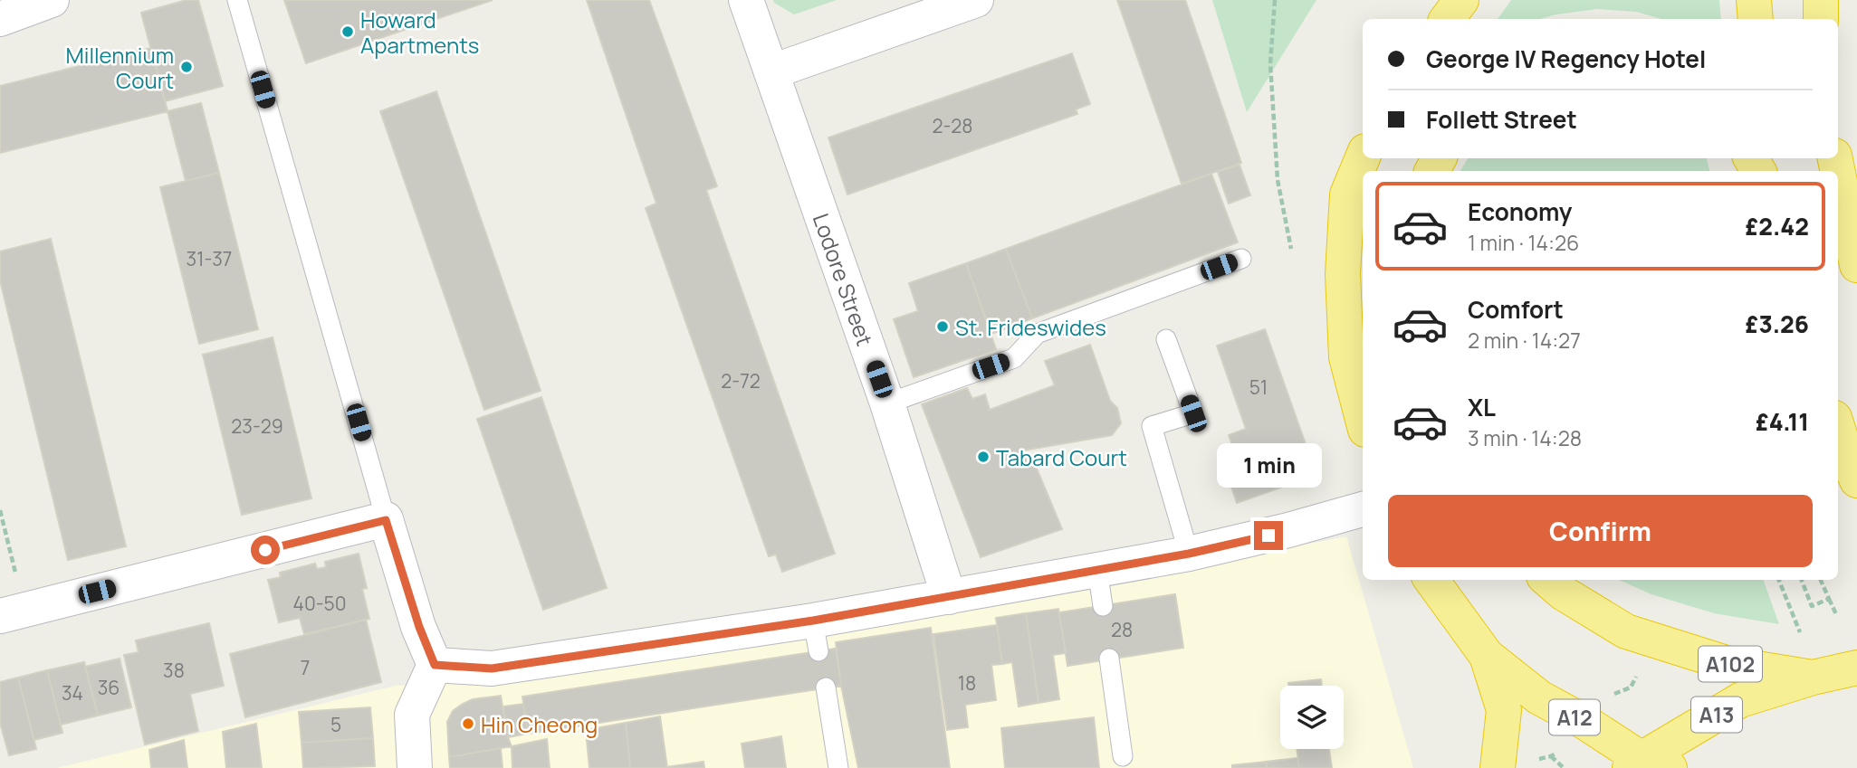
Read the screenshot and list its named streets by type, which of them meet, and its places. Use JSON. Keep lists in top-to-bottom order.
{
  "streets": {
    "highway": ["A102", "A13", "A12"],
    "street": ["Lodore Street"]
  },
  "crossings": [
    ["A102", "A13"],
    ["A13", "A12"]
  ],
  "places": [
    "Howard Apartments",
    "Millennium Court",
    "St. Frideswides",
    "Tabard Court",
    "Hin Cheong"
  ],
  "house_numbers": [
    "2-28",
    "31-37",
    "2-72",
    "51",
    "23-29",
    "40-50",
    "28",
    "7",
    "38",
    "18",
    "36",
    "34",
    "5"
  ],
  "page": {
    "banner": ["George IV Regency Hotel", "Follett Street"],
    "list": [
      {
        "name": "Economy",
        "note": "1 min · 14:26",
        "value": "£2.42"
      },
      {
        "name": "Comfort",
        "note": "2 min · 14:27",
        "value": "£3.26"
      },
      {
        "name": "XL",
        "note": "3 min · 14:28",
        "value": "£4.11"
      }
    ],
    "bubble": "1 min",
    "buttons": "Confirm"
  }
}
